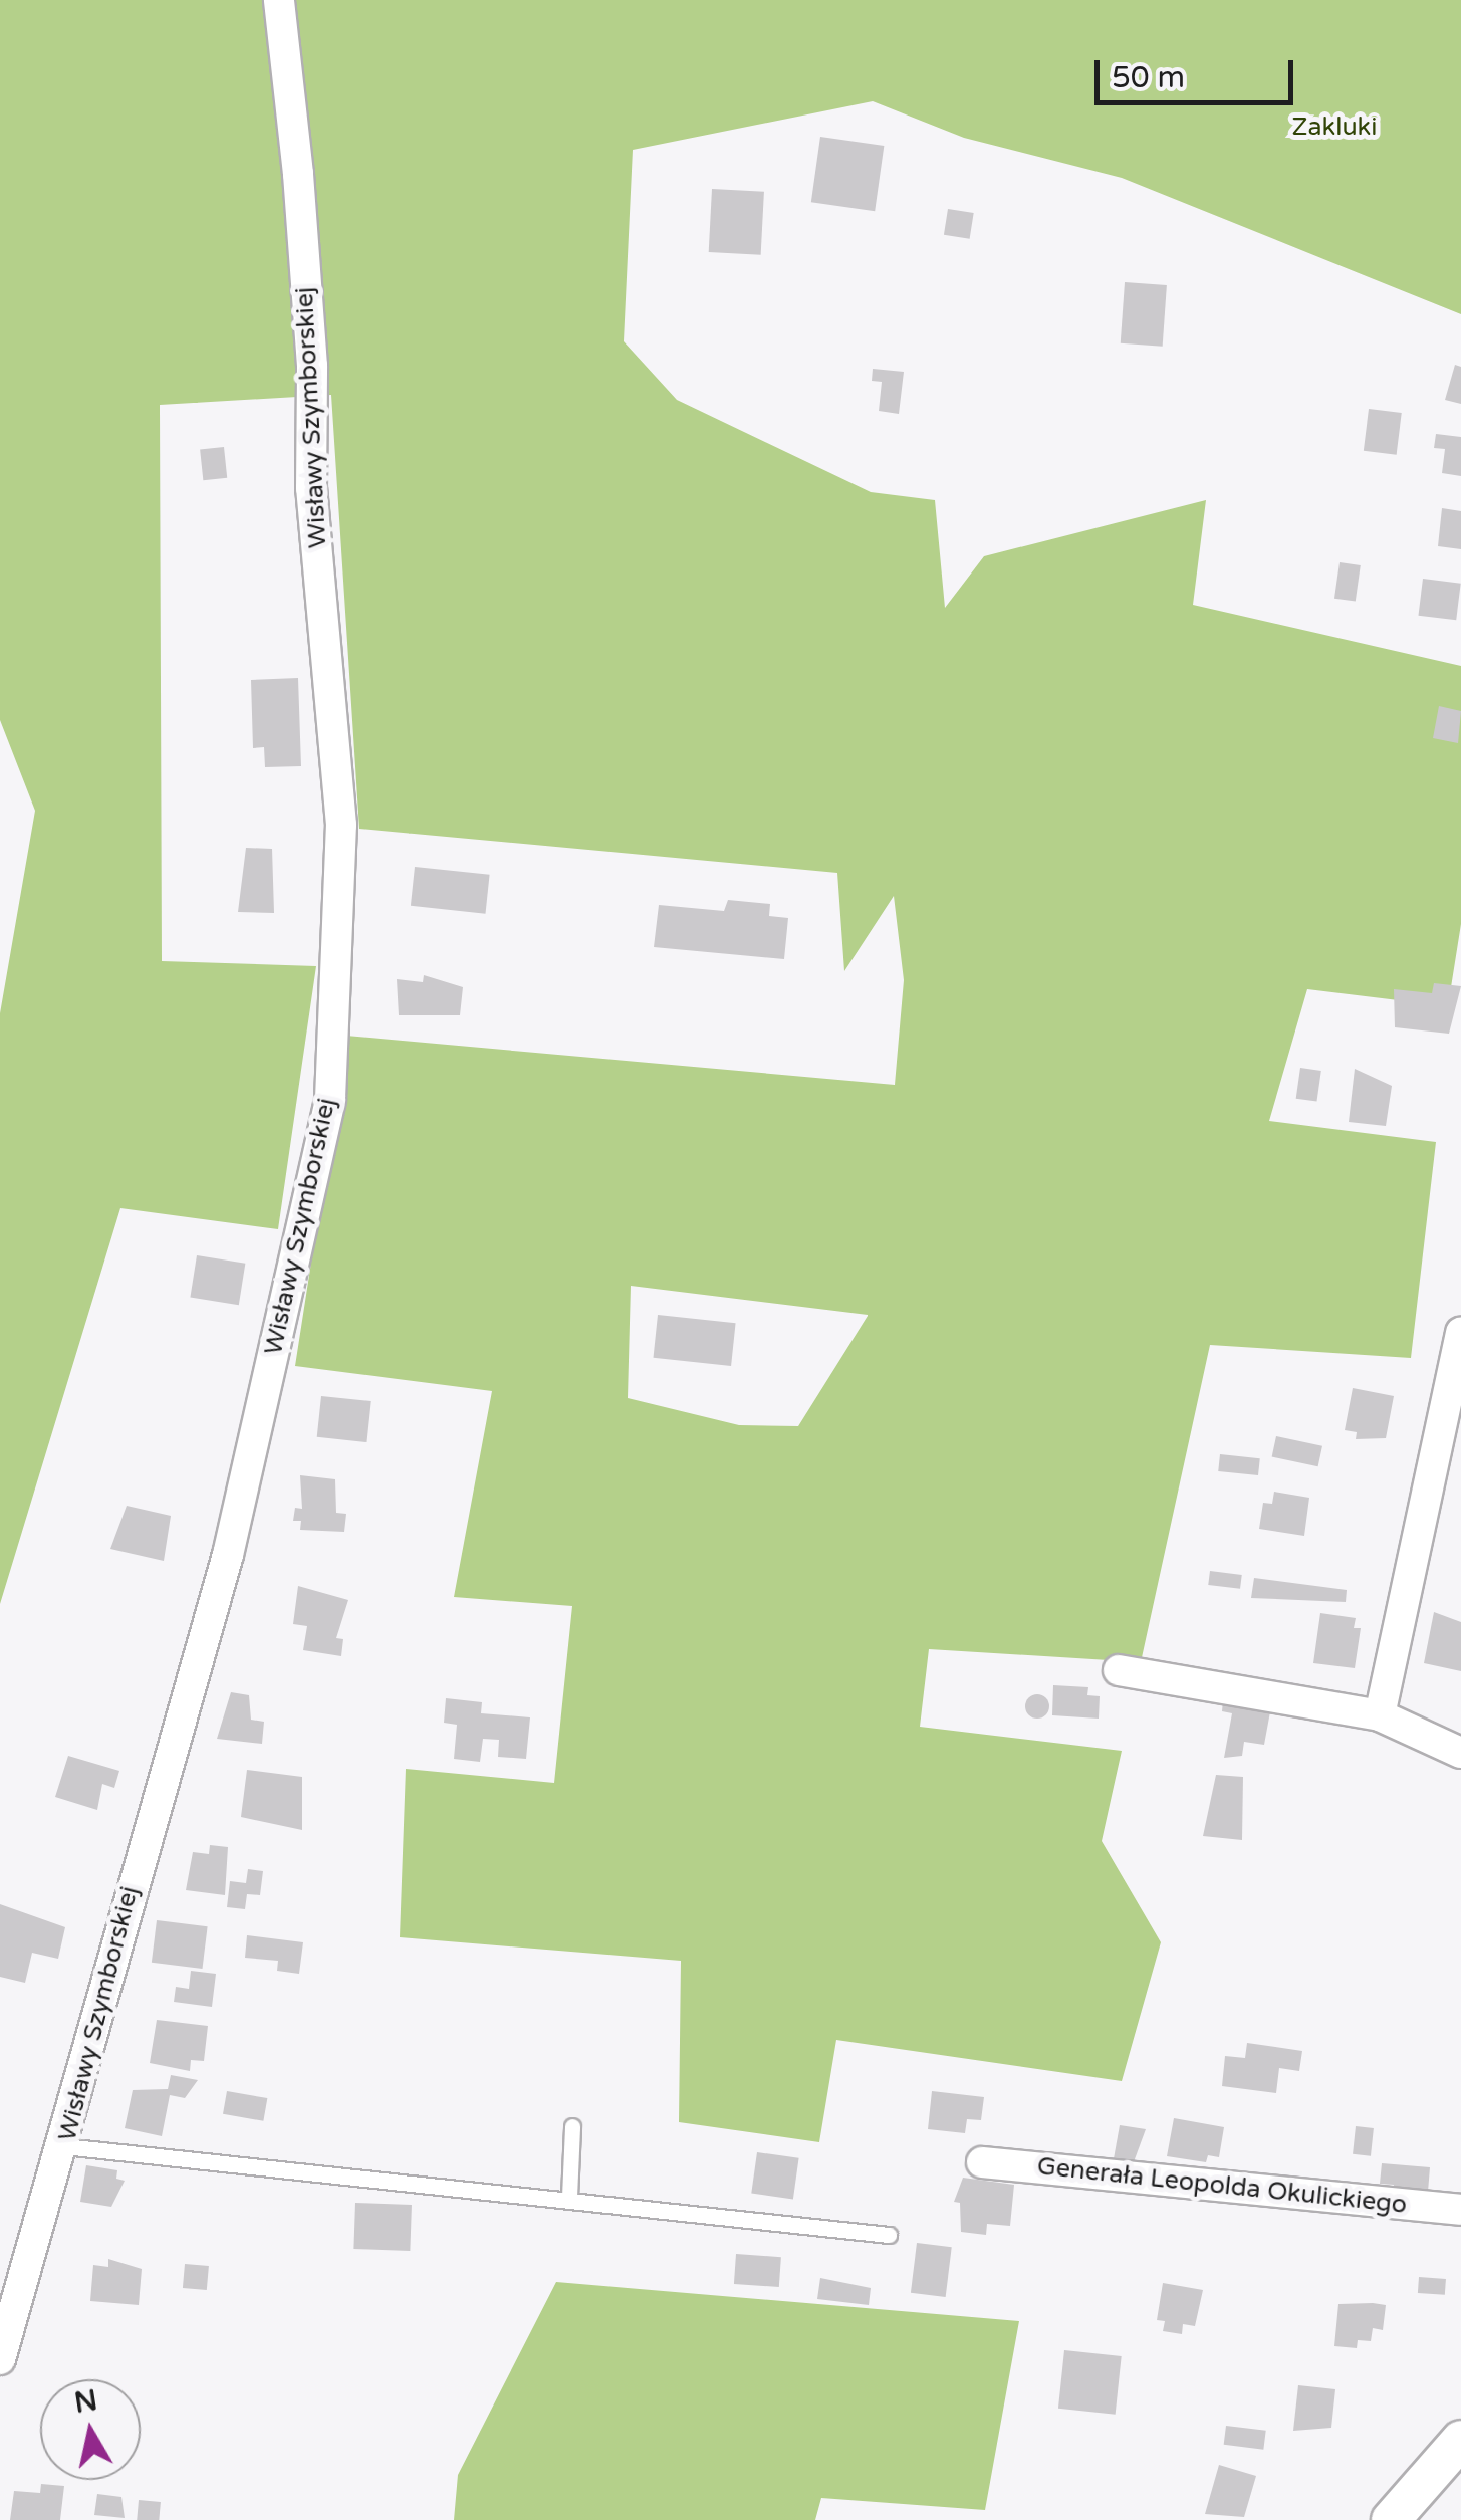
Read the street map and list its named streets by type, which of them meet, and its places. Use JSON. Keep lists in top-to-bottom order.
{
  "streets": {
    "street": ["Wisławy Szymborskiej", "Generała Leopolda Okulickiego"]
  },
  "parks": ["Zakluki"],
  "scale_bar": "50 m",
  "north": "top"
}
